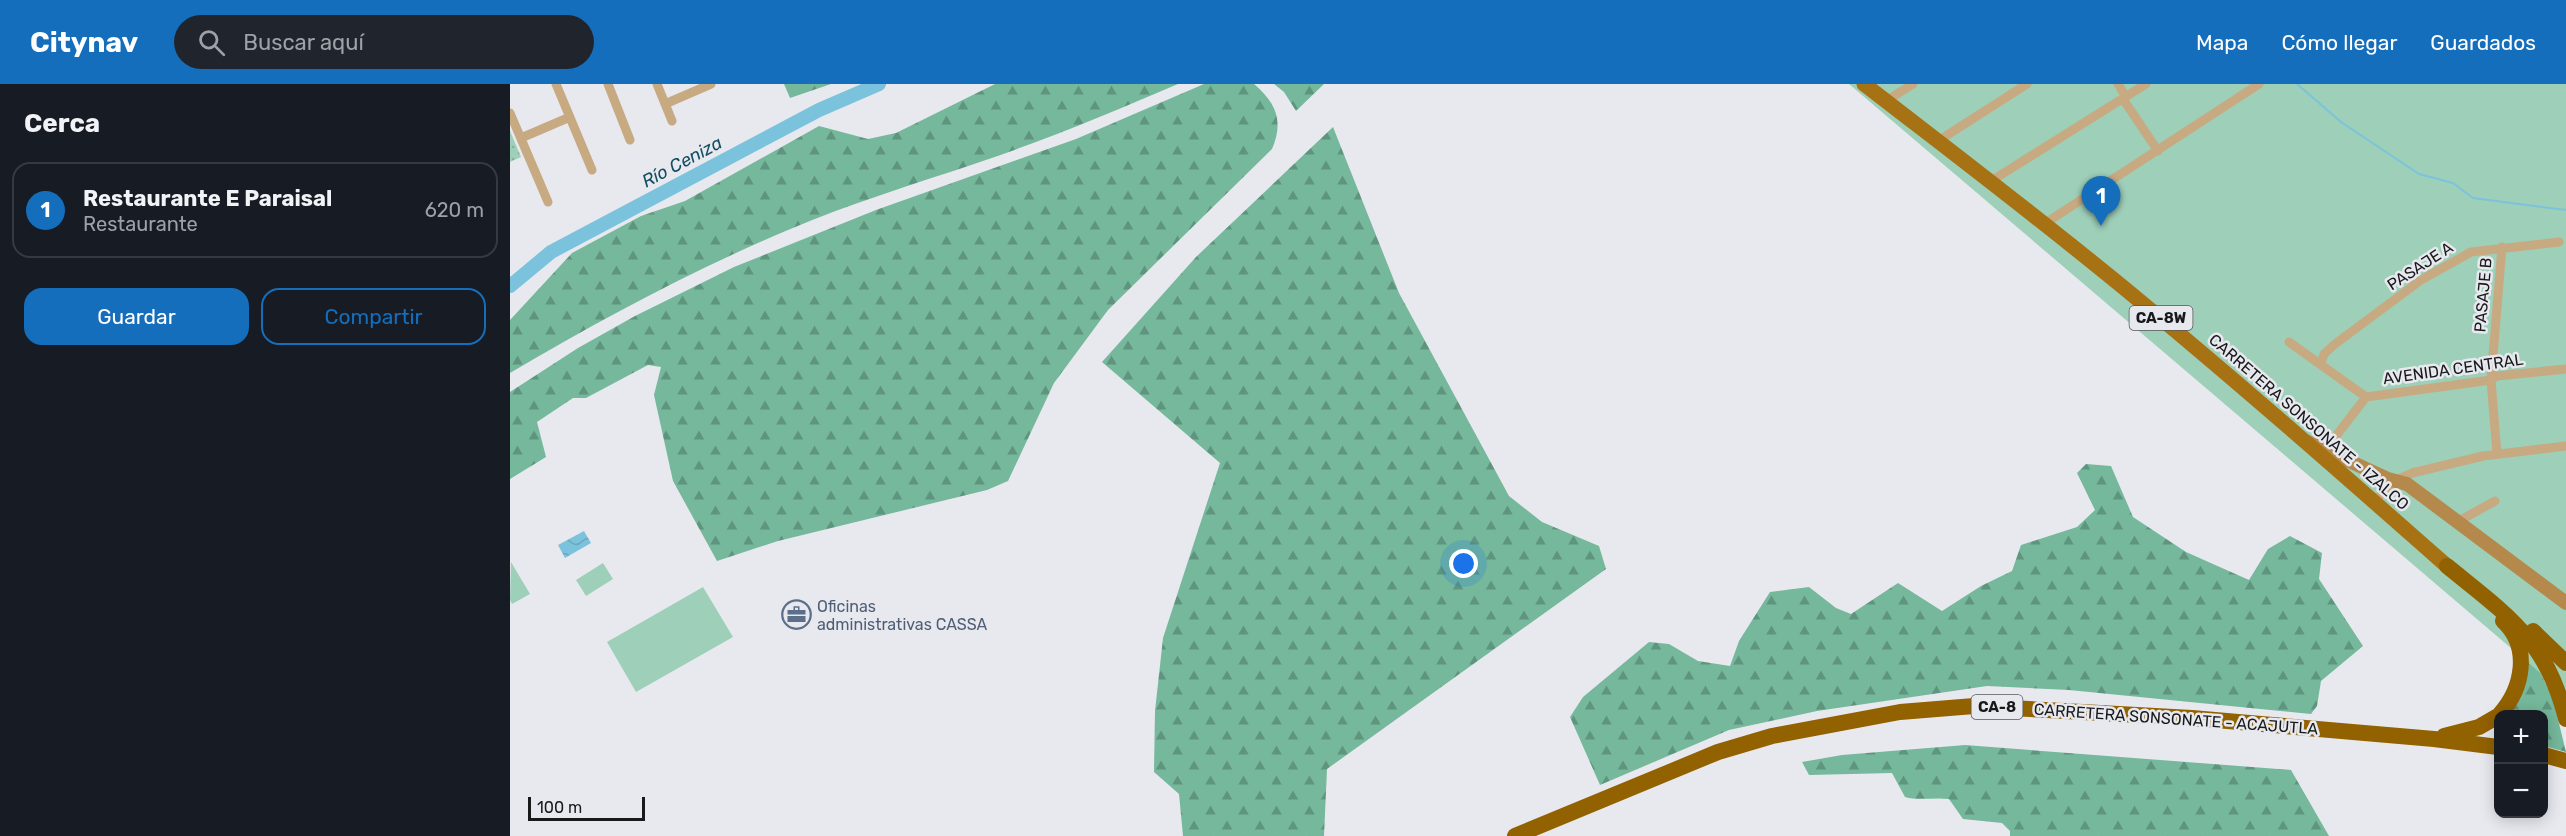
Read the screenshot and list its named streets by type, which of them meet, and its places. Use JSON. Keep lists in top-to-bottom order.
{
  "streets": {
    "highway": ["CA-8", "CARRETERA SONSONATE - ACAJUTLA"],
    "main road": ["CA-8W", "CARRETERA SONSONATE - IZALCO"],
    "street": ["PASAJE A", "PASAJE B", "AVENIDA CENTRAL"]
  },
  "crossings": [
    ["PASAJE A", "PASAJE B"],
    ["PASAJE A", "AVENIDA CENTRAL"],
    ["PASAJE B", "AVENIDA CENTRAL"]
  ],
  "water": ["Río Ceniza"],
  "places": {
    "office": ["Oficinas administrativas CASSA"]
  },
  "scale_bar": "100 m",
  "page": {
    "header": "Citynav",
    "search": "Buscar aquí",
    "nav": ["Mapa", "Cómo llegar", "Guardados"],
    "heading": "Cerca",
    "list": [
      {
        "mark": "1",
        "name": "Restaurante E Paraisal",
        "note": "Restaurante",
        "value": "620 m"
      }
    ],
    "pins": "1",
    "buttons": ["Guardar", "Compartir"],
    "map_buttons": ["+", "−"],
    "scale": "100 m"
  }
}
